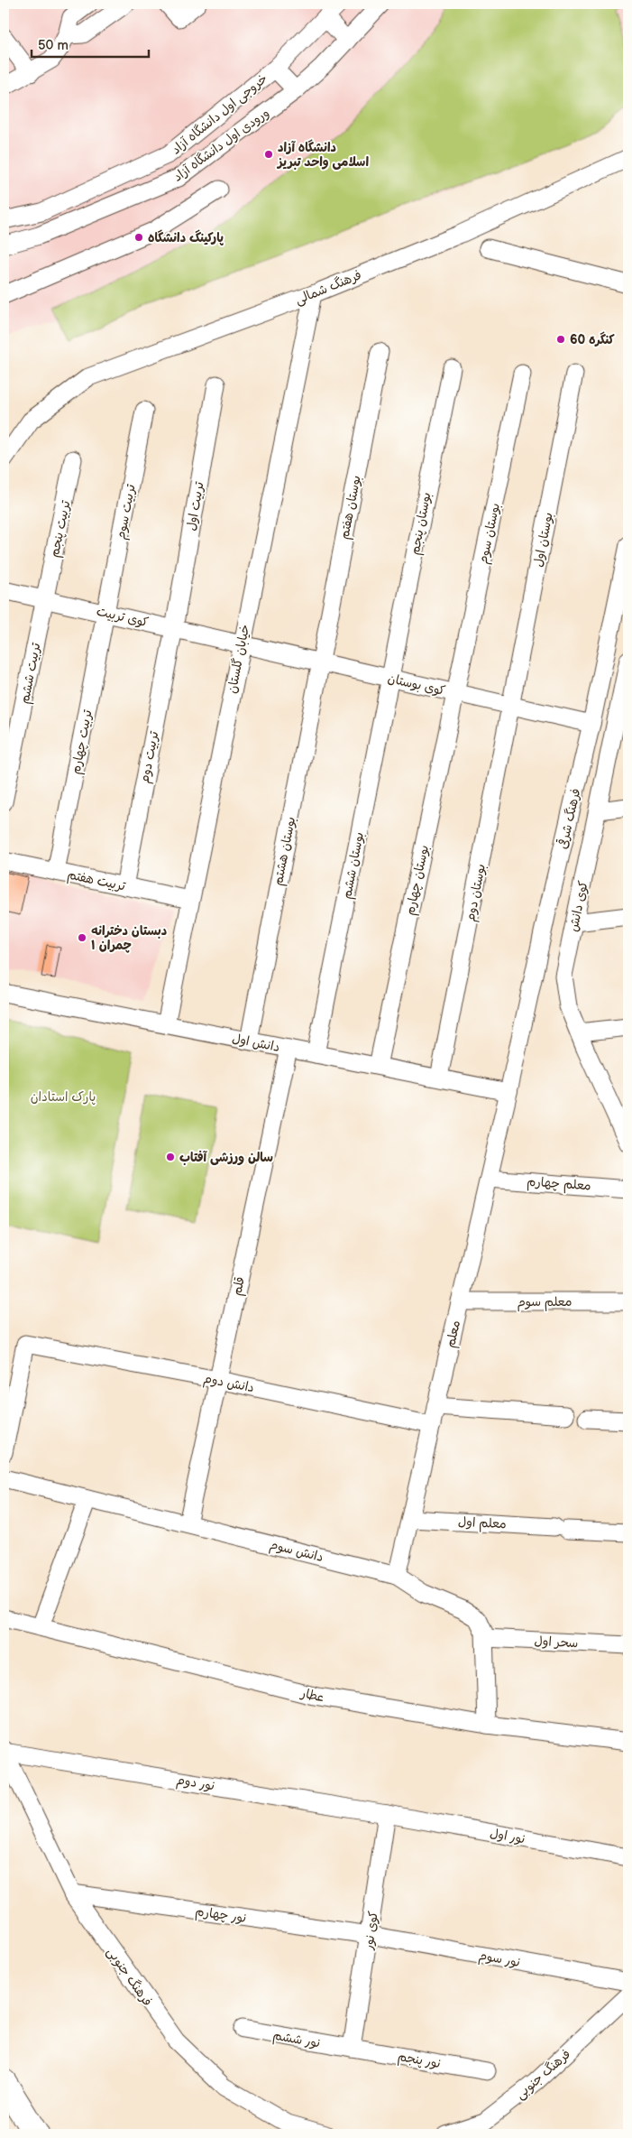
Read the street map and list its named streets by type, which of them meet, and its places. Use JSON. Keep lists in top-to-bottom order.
{
  "streets": {
    "street": [
      "خروجی اول دانشگاه آزاد",
      "ورودی اول دانشگاه آزاد",
      "فرهنگ شمالی",
      "تربیت اول",
      "بوستان هفتم",
      "تربیت سوم",
      "بوستان پنجم",
      "تربیت پنجم",
      "بوستان سوم",
      "بوستان اول",
      "کوی تربیت",
      "خیابان گلستان",
      "تربیت ششم",
      "کوی بوستان",
      "تربیت چهارم",
      "تربیت دوم",
      "فرهنگ شرقی",
      "بوستان هشتم",
      "بوستان ششم",
      "تربیت هفتم",
      "بوستان چهارم",
      "بوستان دوم",
      "کوی دانش",
      "دانش اول",
      "معلم چهارم",
      "قلم",
      "معلم سوم",
      "معلم",
      "دانش دوم",
      "معلم اول",
      "دانش سوم",
      "سحر اول",
      "عطار",
      "نور دوم",
      "نور اول",
      "نور چهارم",
      "کوی نور",
      "نور سوم",
      "فرهنگ جنوبی",
      "نور ششم",
      "نور پنجم"
    ]
  },
  "crossings": [
    ["فرهنگ شمالی", "خیابان گلستان"],
    ["تربیت اول", "کوی تربیت"],
    ["تربیت اول", "تربیت دوم"],
    ["بوستان هفتم", "کوی بوستان"],
    ["بوستان هفتم", "بوستان هشتم"],
    ["تربیت سوم", "کوی تربیت"],
    ["تربیت سوم", "تربیت چهارم"],
    ["بوستان پنجم", "کوی بوستان"],
    ["بوستان پنجم", "بوستان ششم"],
    ["تربیت پنجم", "کوی تربیت"],
    ["تربیت پنجم", "تربیت ششم"],
    ["بوستان سوم", "کوی بوستان"],
    ["بوستان سوم", "بوستان چهارم"],
    ["بوستان اول", "کوی بوستان"],
    ["بوستان اول", "بوستان دوم"],
    ["کوی تربیت", "خیابان گلستان"],
    ["کوی تربیت", "تربیت ششم"],
    ["کوی تربیت", "کوی بوستان"],
    ["کوی تربیت", "تربیت چهارم"],
    ["کوی تربیت", "تربیت دوم"],
    ["خیابان گلستان", "کوی بوستان"],
    ["خیابان گلستان", "تربیت هفتم"],
    ["خیابان گلستان", "دانش اول"],
    ["کوی بوستان", "فرهنگ شرقی"],
    ["کوی بوستان", "بوستان هشتم"],
    ["کوی بوستان", "بوستان ششم"],
    ["کوی بوستان", "بوستان چهارم"],
    ["کوی بوستان", "بوستان دوم"],
    ["تربیت چهارم", "تربیت هفتم"],
    ["تربیت دوم", "تربیت هفتم"],
    ["فرهنگ شرقی", "دانش اول"],
    ["فرهنگ شرقی", "معلم"],
    ["بوستان هشتم", "دانش اول"],
    ["بوستان ششم", "دانش اول"],
    ["بوستان چهارم", "دانش اول"],
    ["بوستان دوم", "دانش اول"],
    ["دانش اول", "قلم"],
    ["دانش اول", "معلم"],
    ["معلم چهارم", "معلم"],
    ["قلم", "دانش دوم"],
    ["قلم", "دانش سوم"],
    ["معلم سوم", "معلم"],
    ["معلم", "دانش دوم"],
    ["معلم", "معلم اول"],
    ["معلم", "دانش سوم"],
    ["دانش سوم", "سحر اول"],
    ["دانش سوم", "عطار"],
    ["نور دوم", "نور اول"],
    ["نور دوم", "کوی نور"],
    ["نور دوم", "فرهنگ جنوبی"],
    ["نور اول", "کوی نور"],
    ["نور چهارم", "کوی نور"],
    ["نور چهارم", "نور سوم"],
    ["نور چهارم", "فرهنگ جنوبی"],
    ["کوی نور", "نور سوم"],
    ["کوی نور", "نور ششم"],
    ["کوی نور", "نور پنجم"],
    ["نور ششم", "نور پنجم"]
  ],
  "parks": ["پارک استادان"],
  "places": [
    "دانشگاه آزاد اسلامی واحد تبریز",
    "پارکینگ دانشگاه",
    "کنگره 60",
    "دبستان دخترانه چمران ۱",
    "سالن ورزشی آفتاب"
  ],
  "scale_bar": "50 m"
}
